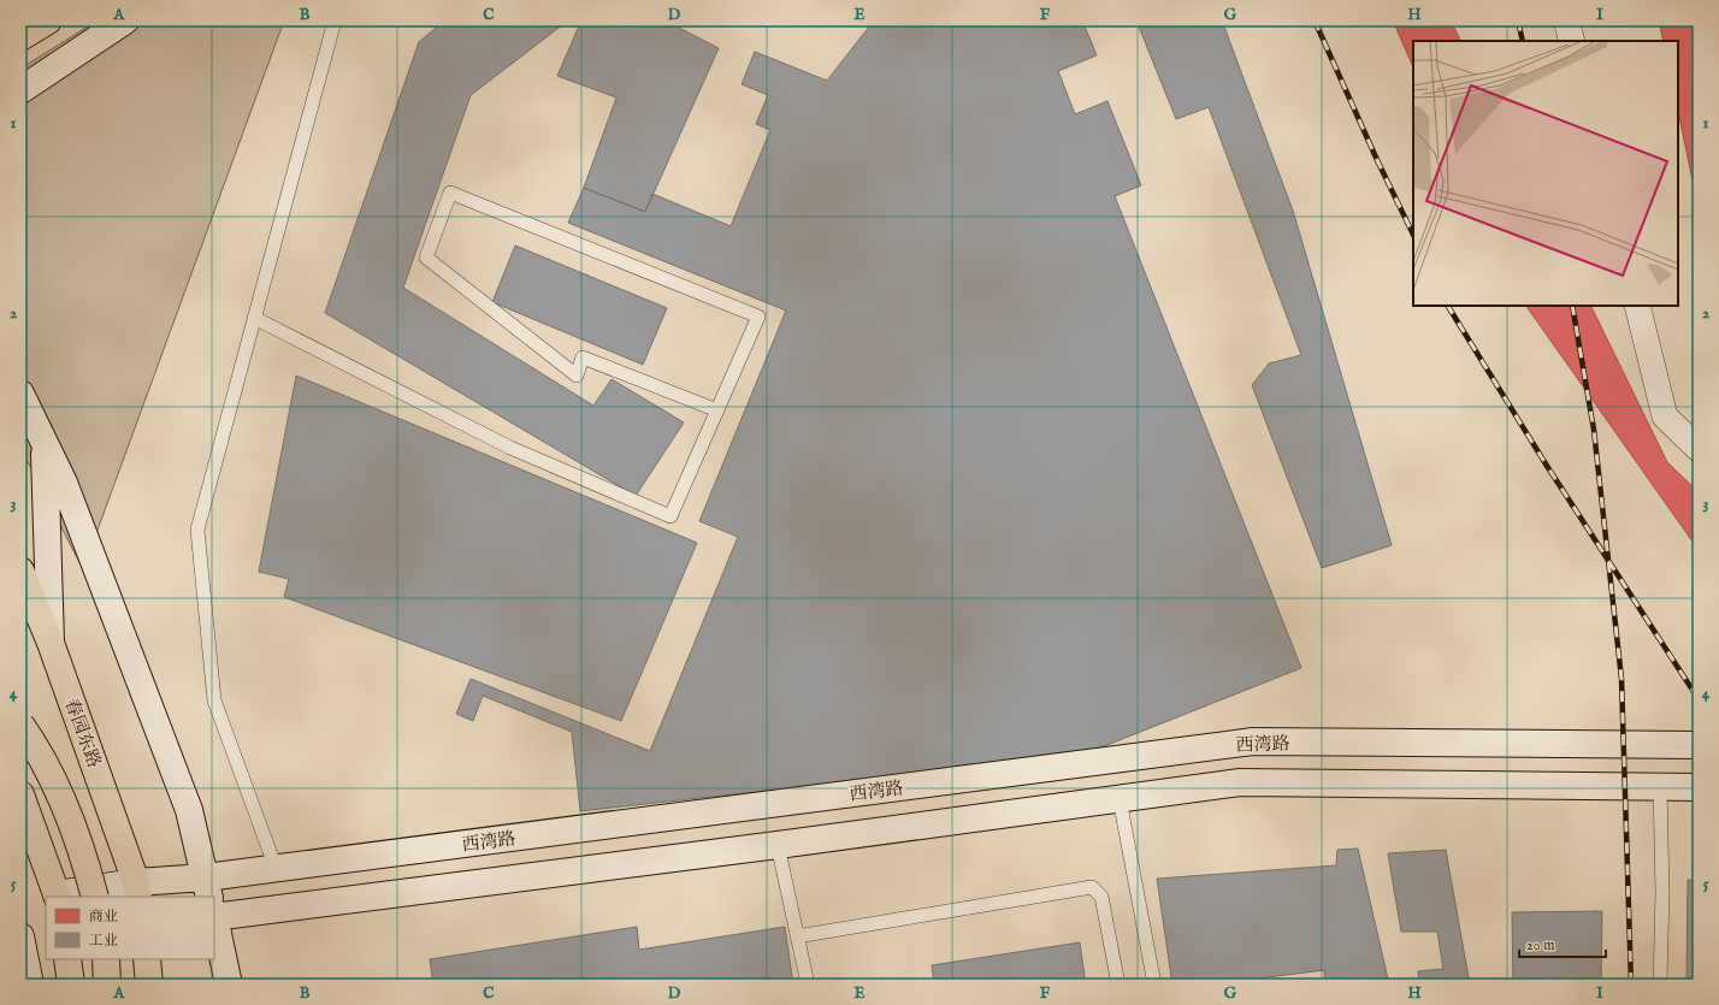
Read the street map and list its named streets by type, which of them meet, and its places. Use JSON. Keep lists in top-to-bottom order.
{
  "streets": {
    "main road": ["春园东路", "西湾路"]
  },
  "crossings": [
    ["春园东路", "西湾路"]
  ],
  "legend": ["商业", "工业"],
  "scale_bar": "20 m",
  "grid": {
    "columns": [
      "A",
      "B",
      "C",
      "D",
      "E",
      "F",
      "G",
      "H",
      "I"
    ],
    "rows": [
      "1",
      "2",
      "3",
      "4",
      "5"
    ]
  }
}
